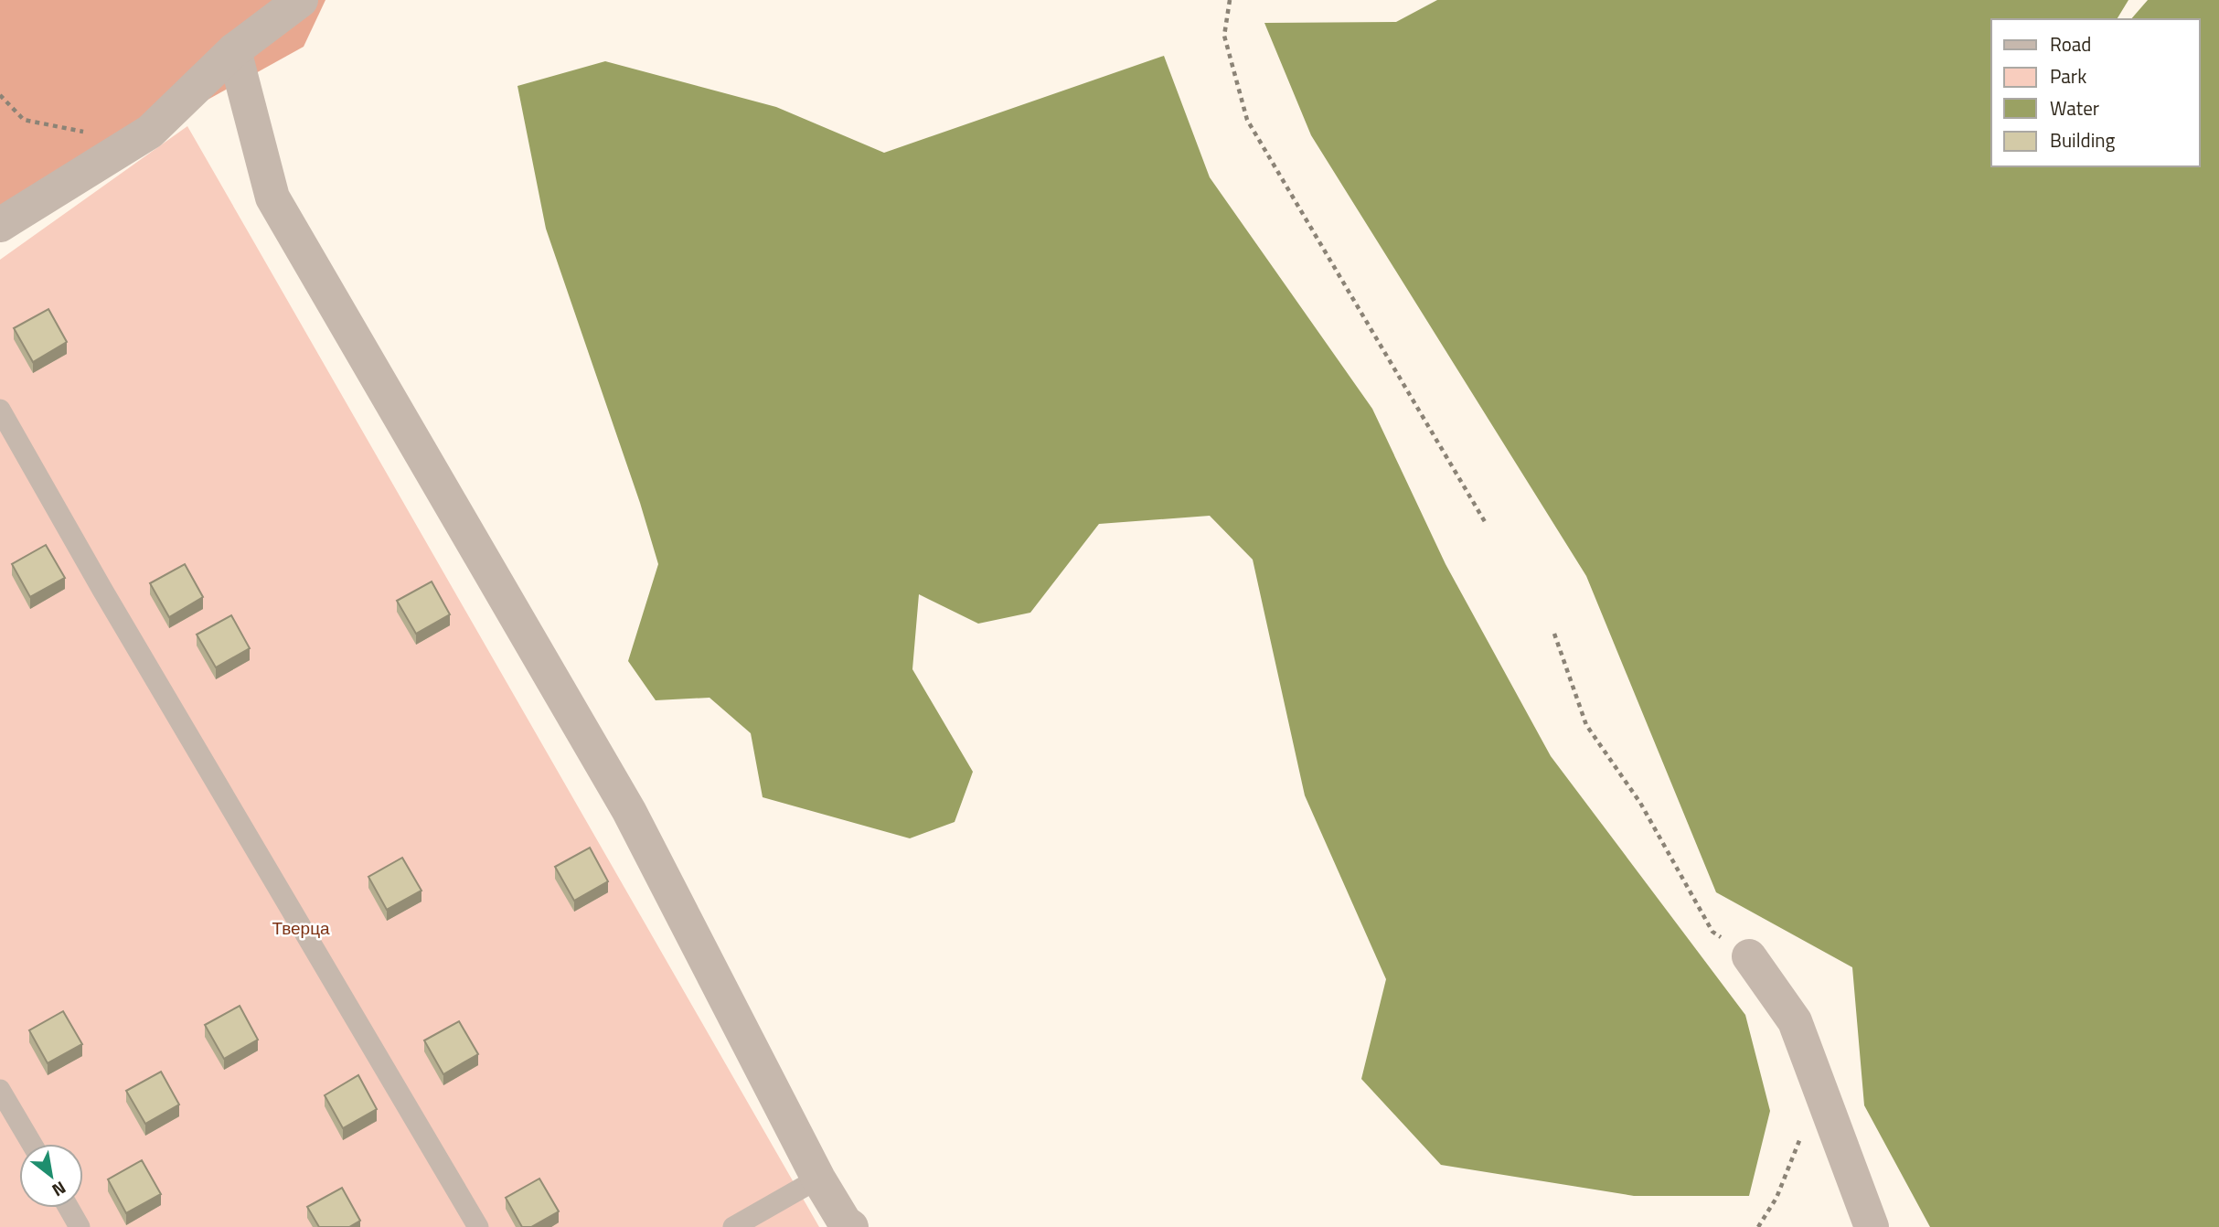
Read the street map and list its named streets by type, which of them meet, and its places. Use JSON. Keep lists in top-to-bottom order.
{
  "parks": ["Тверца"],
  "legend": [
    "Road",
    "Park",
    "Water",
    "Building"
  ],
  "north": "bottom right"
}
